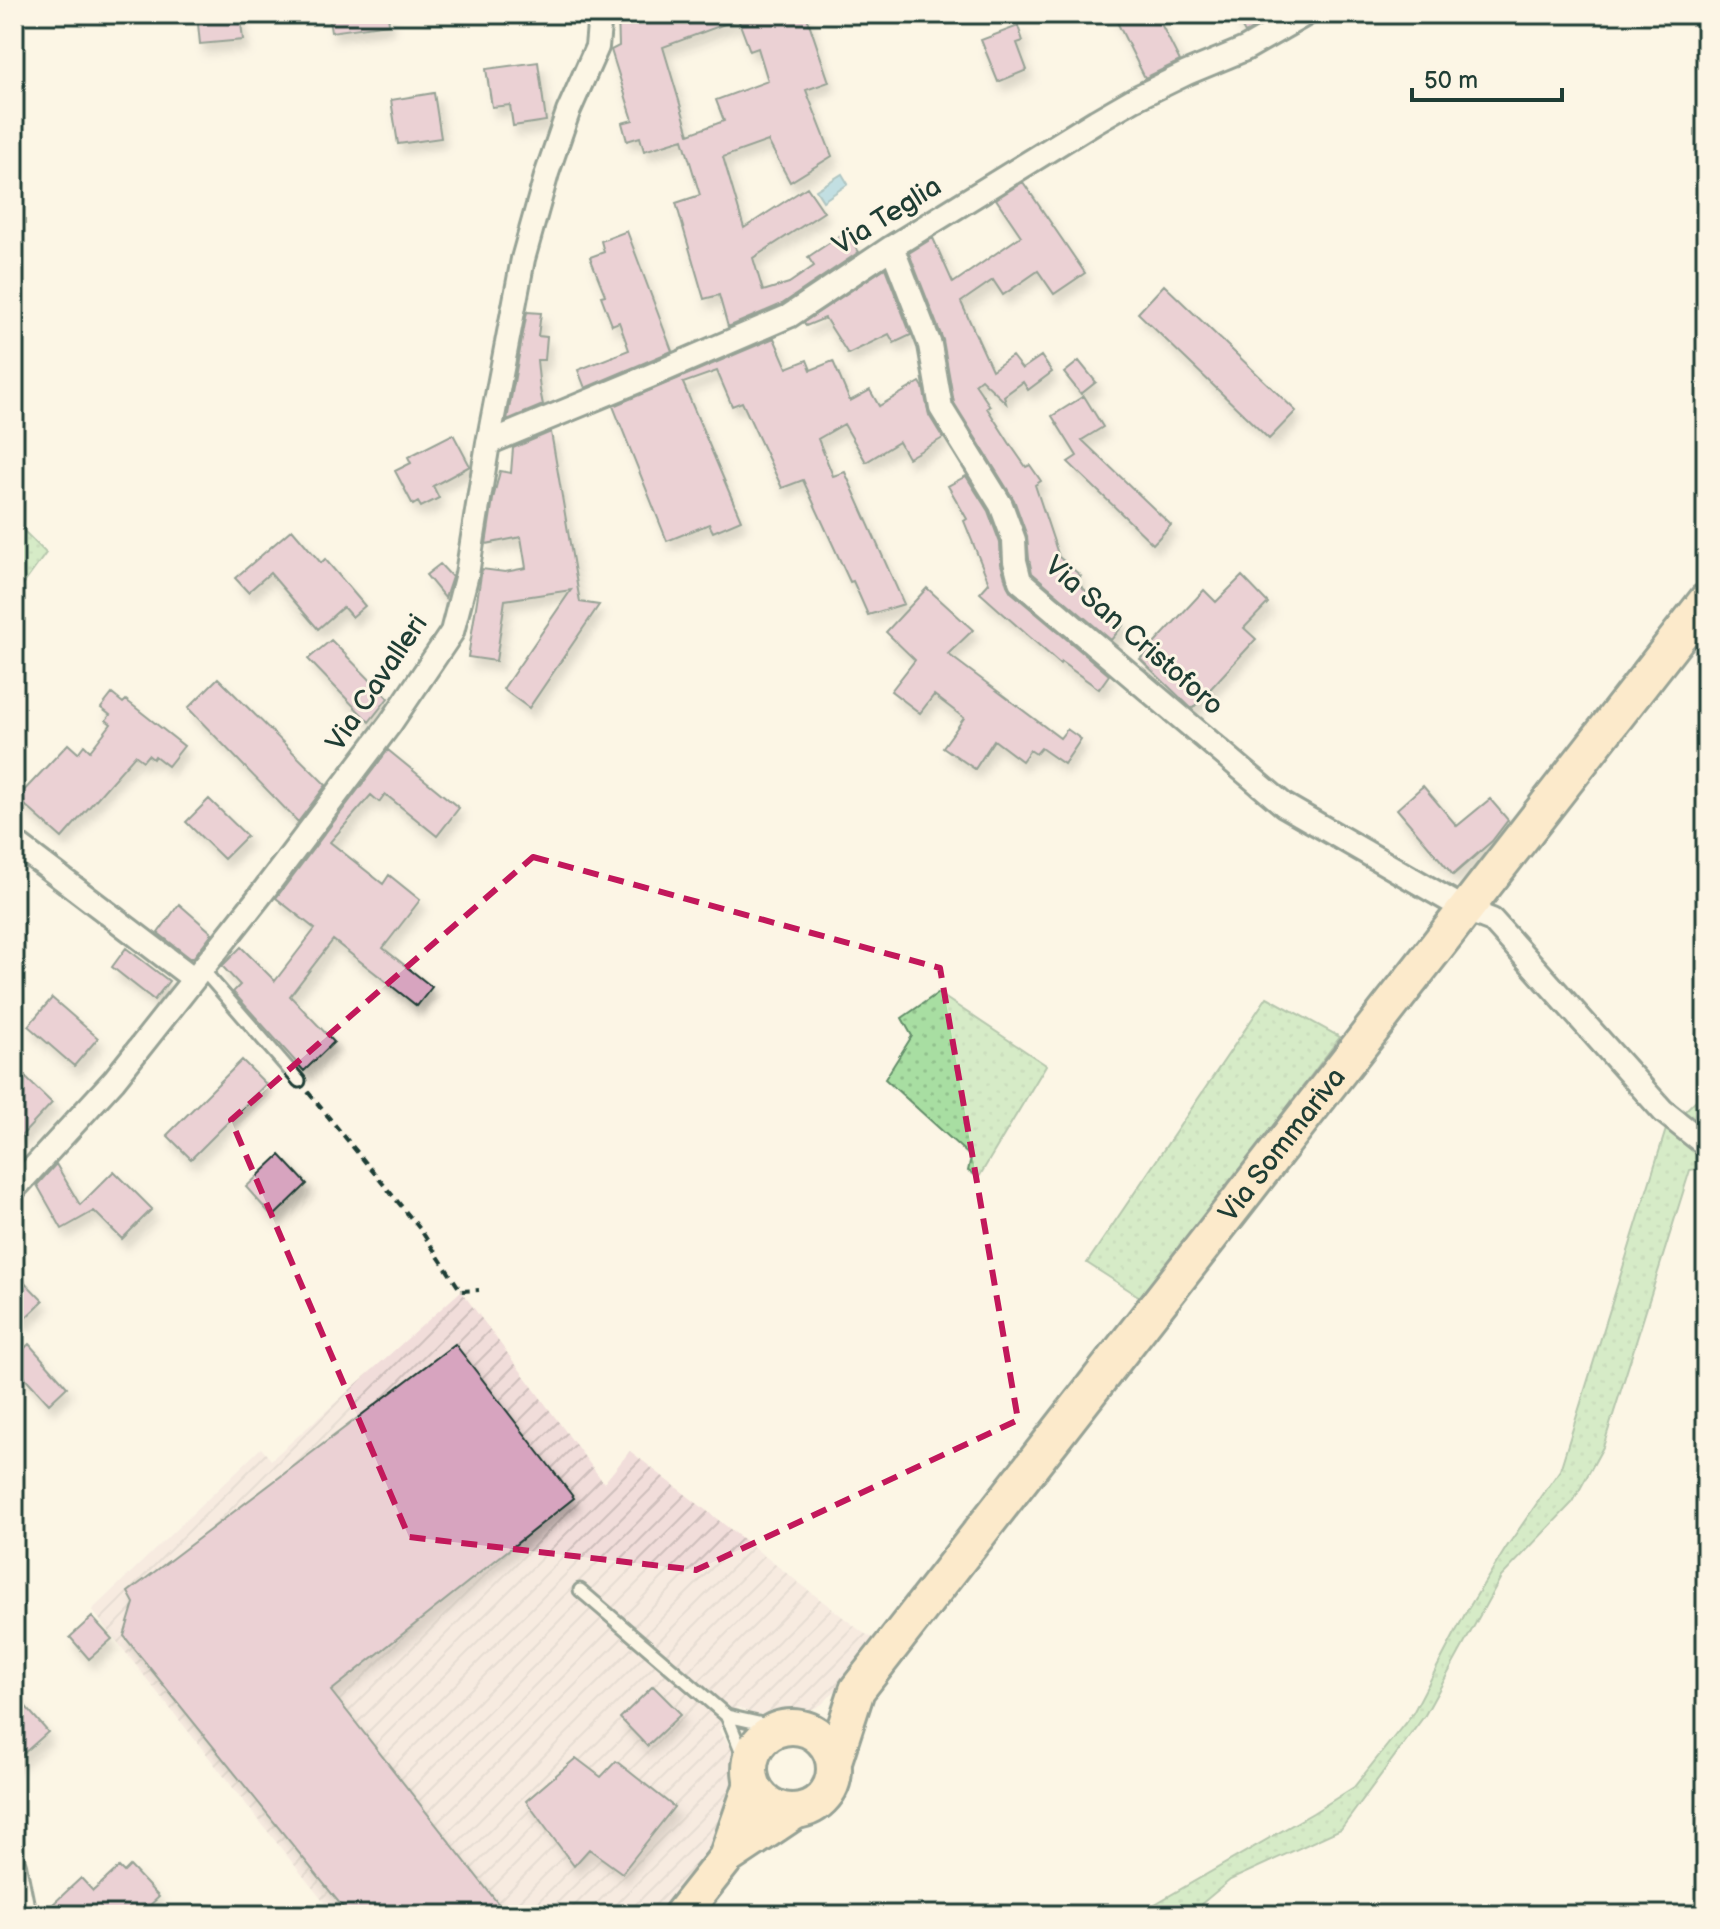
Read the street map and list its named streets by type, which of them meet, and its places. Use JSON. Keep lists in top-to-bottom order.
{
  "streets": {
    "main road": ["Via Sommariva"],
    "street": ["Via Teglia", "Via San Cristoforo", "Via Cavalleri"]
  },
  "crossings": [
    ["Via Teglia", "Via San Cristoforo"],
    ["Via Teglia", "Via Cavalleri"],
    ["Via San Cristoforo", "Via Sommariva"]
  ],
  "scale_bar": "50 m"
}
